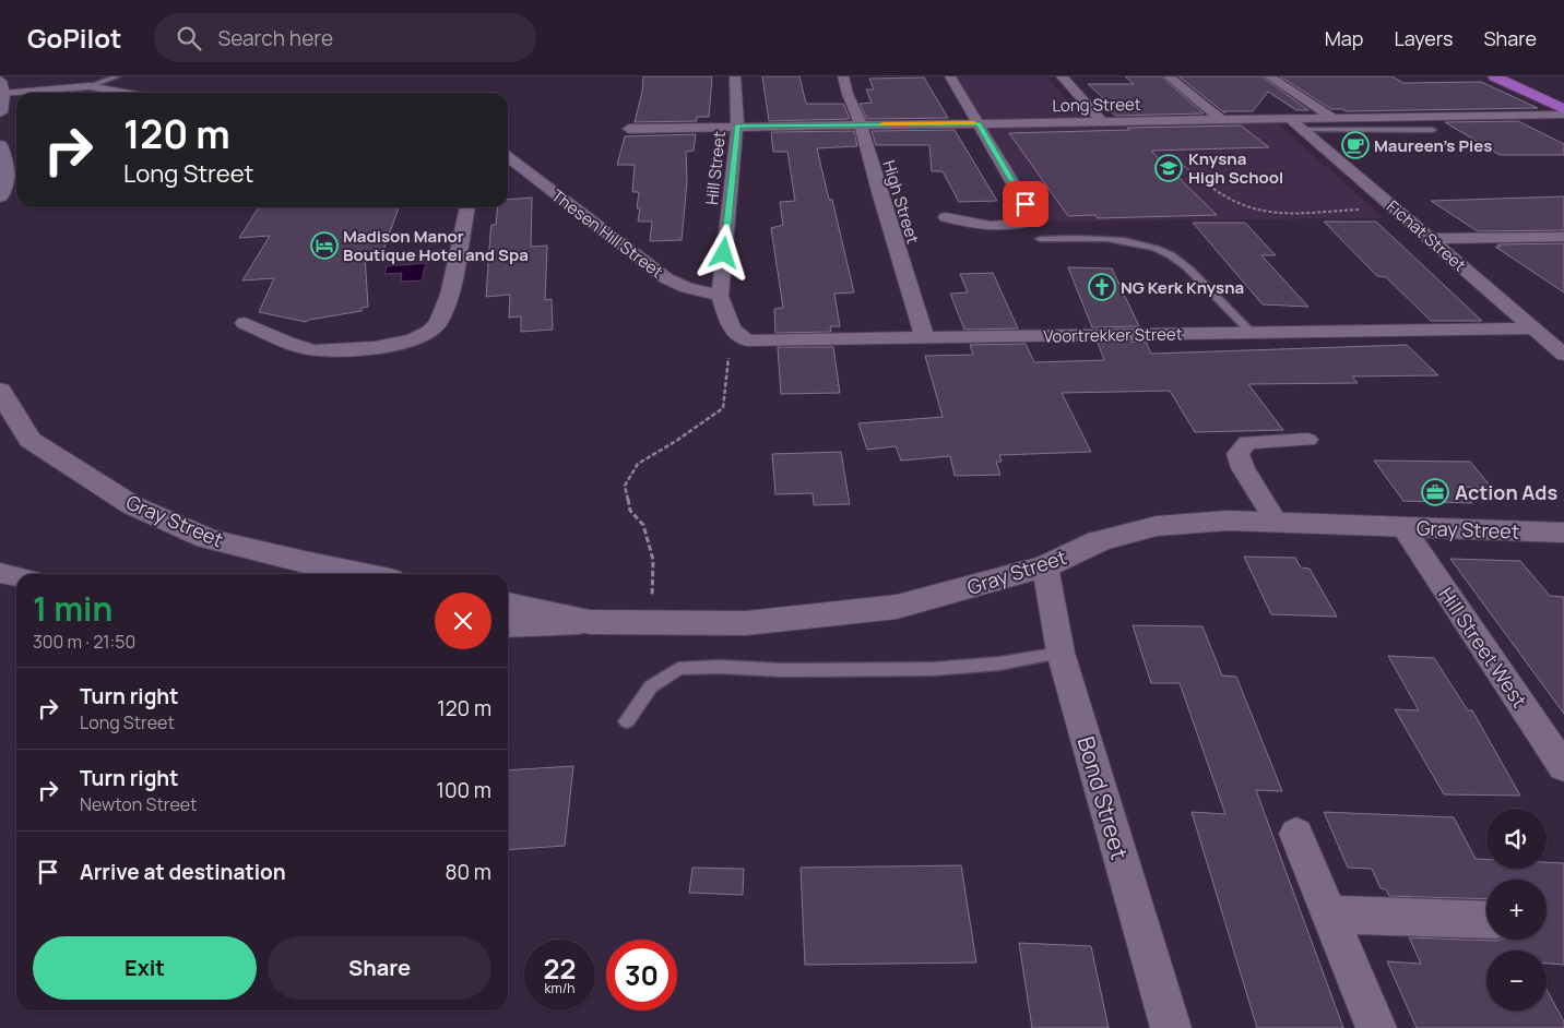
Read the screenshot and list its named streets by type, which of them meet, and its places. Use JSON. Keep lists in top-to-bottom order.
{
  "streets": {
    "street": [
      "Long Street",
      "Hill Street",
      "High Street",
      "Thesen Hill Street",
      "Fichat Street",
      "Voortrekker Street",
      "Gray Street",
      "Hill Street West",
      "Bond Street"
    ]
  },
  "crossings": [
    ["Long Street", "Hill Street"],
    ["Long Street", "High Street"],
    ["Long Street", "Fichat Street"],
    ["Hill Street", "Thesen Hill Street"],
    ["High Street", "Voortrekker Street"],
    ["Fichat Street", "Voortrekker Street"],
    ["Gray Street", "Hill Street West"],
    ["Gray Street", "Bond Street"]
  ],
  "places": {
    "cafe": ["Maureen's Pies"],
    "school or university": ["Knysna High School"],
    "hotel": ["Madison Manor Boutique Hotel and Spa"],
    "church": ["NG Kerk Knysna"],
    "office": ["Action Ads"]
  },
  "page": {
    "header": "GoPilot",
    "search": "Search here",
    "nav": ["Map", "Layers", "Share"],
    "turn": ["120 m", "Long Street"],
    "heading": ["1 min", "300 m · 21:50"],
    "list": [
      {
        "name": "Turn right",
        "note": "Long Street",
        "value": "120 m"
      },
      {
        "name": "Turn right",
        "note": "Newton Street",
        "value": "100 m"
      },
      {
        "name": "Arrive at destination",
        "value": "80 m"
      }
    ],
    "map_buttons": ["+", "−"],
    "buttons": ["Exit", "Share"],
    "speed": "22 km/h",
    "limit": "30"
  }
}
